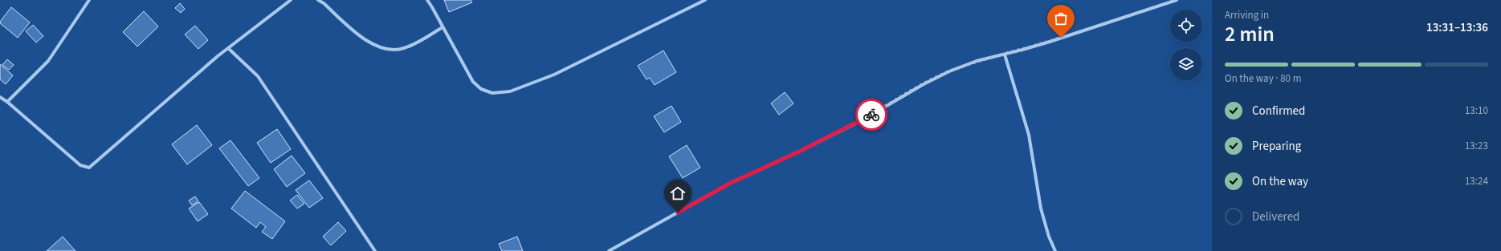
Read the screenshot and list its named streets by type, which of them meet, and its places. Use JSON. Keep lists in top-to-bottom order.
{
  "page": {
    "heading": ["2 min", "Arriving in", "13:31–13:36"],
    "bar": "On the way · 80 m",
    "list": [
      ["Confirmed", "13:10"],
      ["Preparing", "13:23"],
      ["On the way", "13:24"],
      "Delivered"
    ]
  }
}
